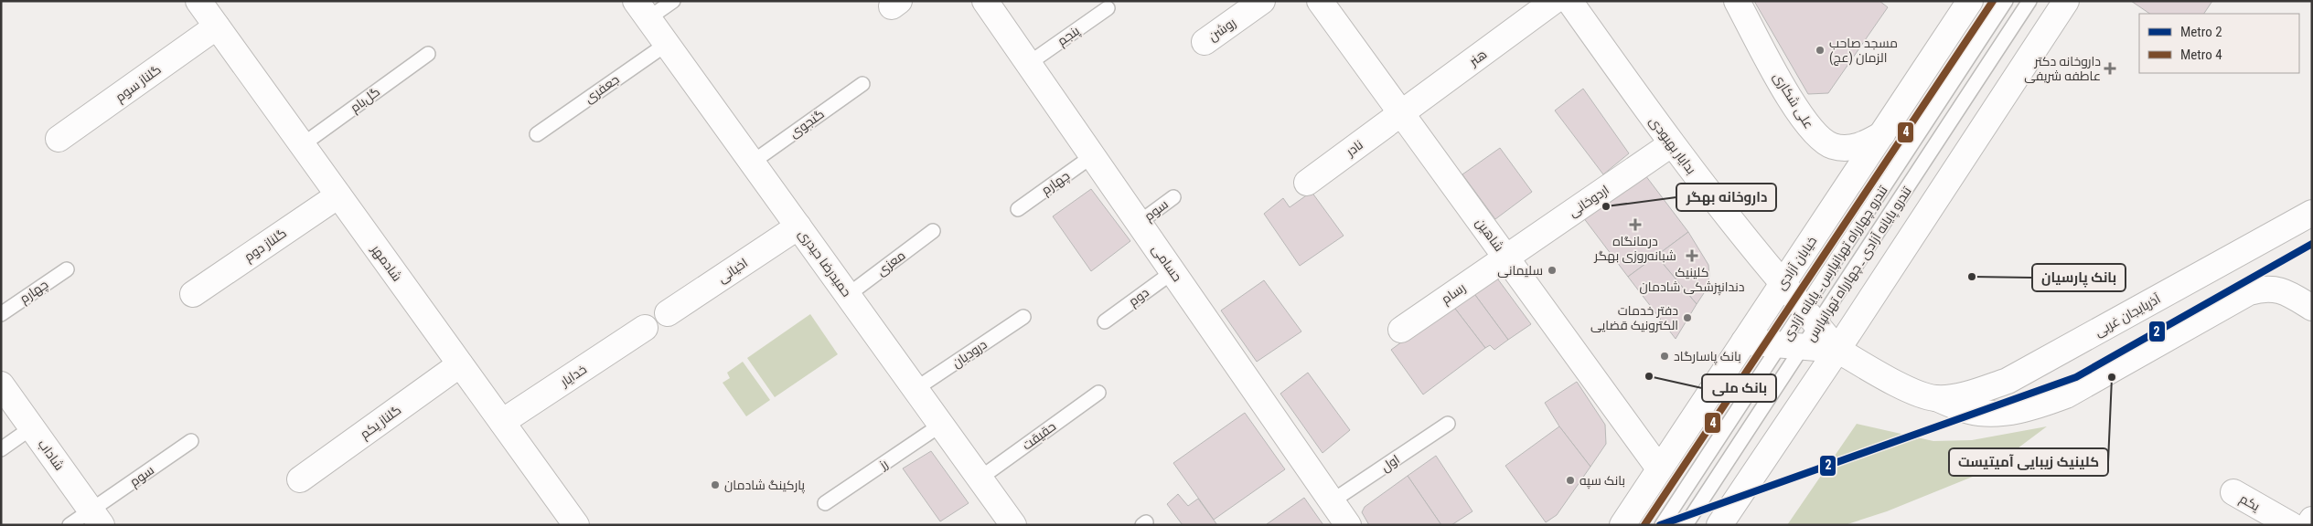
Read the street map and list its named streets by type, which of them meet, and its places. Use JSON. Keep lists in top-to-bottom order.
{
  "streets": {
    "street": [
      "روشن",
      "هنر",
      "گلناز سوم",
      "علی شکاری",
      "بدایار بهبودی",
      "نادر",
      "اردوخانی",
      "شاهین",
      "گلناز دوم",
      "شادمهر",
      "حمیدرضا حیدری",
      "حسامی",
      "خیابان آزادی",
      "اخیانی",
      "رسام",
      "آذربایجان غربی",
      "خدایار",
      "گلناز یکم",
      "شاداب",
      "یکم"
    ],
    "lane": [
      "پنجم",
      "جعفری",
      "گل‌بام",
      "گنجوی",
      "چهارم",
      "سوم",
      "معزی",
      "تندرو چهارراه تهرانپارس ـ پایانه آزادی",
      "تندرو پایانه آزادی ـ چهارراه تهرانپارس",
      "دوم",
      "درودیان",
      "حقیقت",
      "اول",
      "رز"
    ]
  },
  "crossings": [
    ["پنجم", "حسامی"],
    ["هنر", "نادر"],
    ["هنر", "شاهین"],
    ["گلناز سوم", "شادمهر"],
    ["جعفری", "حمیدرضا حیدری"],
    ["گل‌بام", "شادمهر"],
    ["علی شکاری", "خیابان آزادی"],
    ["گنجوی", "حمیدرضا حیدری"],
    ["بدایار بهبودی", "اردوخانی"],
    ["بدایار بهبودی", "خیابان آزادی"],
    ["بدایار بهبودی", "تندرو چهارراه تهرانپارس ـ پایانه آزادی"],
    ["بدایار بهبودی", "تندرو پایانه آزادی ـ چهارراه تهرانپارس"],
    ["بدایار بهبودی", "آذربایجان غربی"],
    ["نادر", "شاهین"],
    ["چهارم", "حسامی"],
    ["اردوخانی", "شاهین"],
    ["اردوخانی", "رسام"],
    ["سوم", "حسامی"],
    ["سوم", "شاداب"],
    ["شاهین", "خیابان آزادی"],
    ["شاهین", "رسام"],
    ["گلناز دوم", "شادمهر"],
    ["شادمهر", "خدایار"],
    ["شادمهر", "گلناز یکم"],
    ["حمیدرضا حیدری", "معزی"],
    ["حمیدرضا حیدری", "اخیانی"],
    ["حمیدرضا حیدری", "درودیان"],
    ["حمیدرضا حیدری", "حقیقت"],
    ["حمیدرضا حیدری", "رز"],
    ["حسامی", "دوم"],
    ["حسامی", "اول"],
    ["تندرو چهارراه تهرانپارس ـ پایانه آزادی", "تندرو پایانه آزادی ـ چهارراه تهرانپارس"]
  ],
  "places": {
    "other": [
      "مسجد صاحب الزمان (عج)",
      "داروخانه بهگر",
      "سلیمانی",
      "بانک پارسیان",
      "دفتر خدمات الکترونیک قضایی",
      "بانک پاسارگاد",
      "بانک ملی",
      "کلینیک زیبایی آمیتیست",
      "بانک سپه",
      "پارکینگ شادمان"
    ],
    "health": ["داروخانه دکتر عاطفه شریفی", "درمانگاه شبانه‌روزی بهگر", "کلینیک دندانپزشکی شادمان"]
  },
  "lines": ["metro line 4", "metro line 2"],
  "legend": ["Metro 2", "Metro 4"]
}
